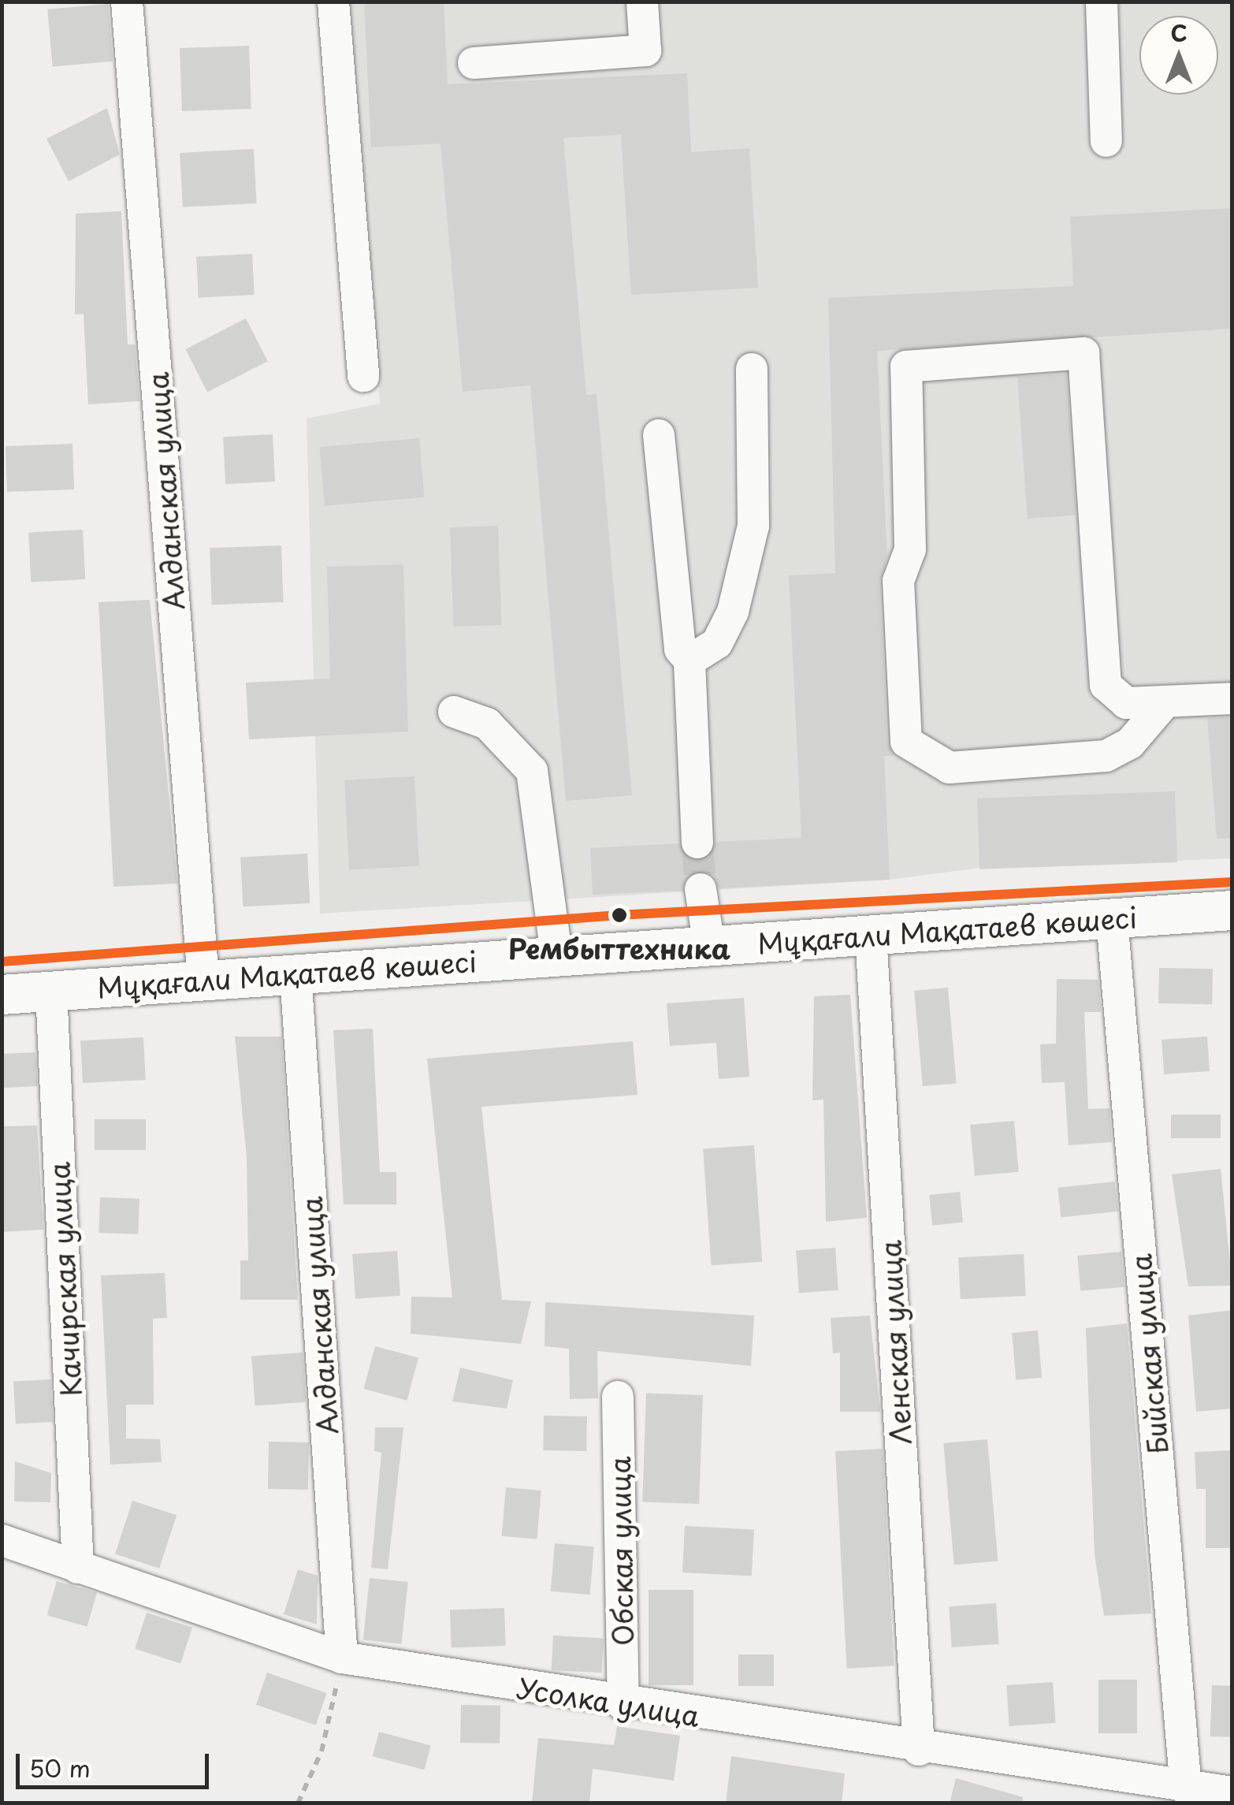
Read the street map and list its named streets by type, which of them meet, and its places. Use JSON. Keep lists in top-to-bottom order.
{
  "streets": {
    "main road": ["Мұқағали Мақатаев көшесі"],
    "street": [
      "Алданская улица",
      "Качирская улица",
      "Ленская улица",
      "Бийская улица",
      "Обская улица",
      "Усолка улица"
    ]
  },
  "crossings": [
    ["Алданская улица", "Мұқағали Мақатаев көшесі"],
    ["Алданская улица", "Усолка улица"],
    ["Мұқағали Мақатаев көшесі", "Качирская улица"],
    ["Мұқағали Мақатаев көшесі", "Ленская улица"],
    ["Мұқағали Мақатаев көшесі", "Бийская улица"],
    ["Качирская улица", "Усолка улица"],
    ["Ленская улица", "Усолка улица"],
    ["Бийская улица", "Усолка улица"],
    ["Обская улица", "Усолка улица"]
  ],
  "places": ["Рембыттехника"],
  "scale_bar": "50 m",
  "north": "top"
}
